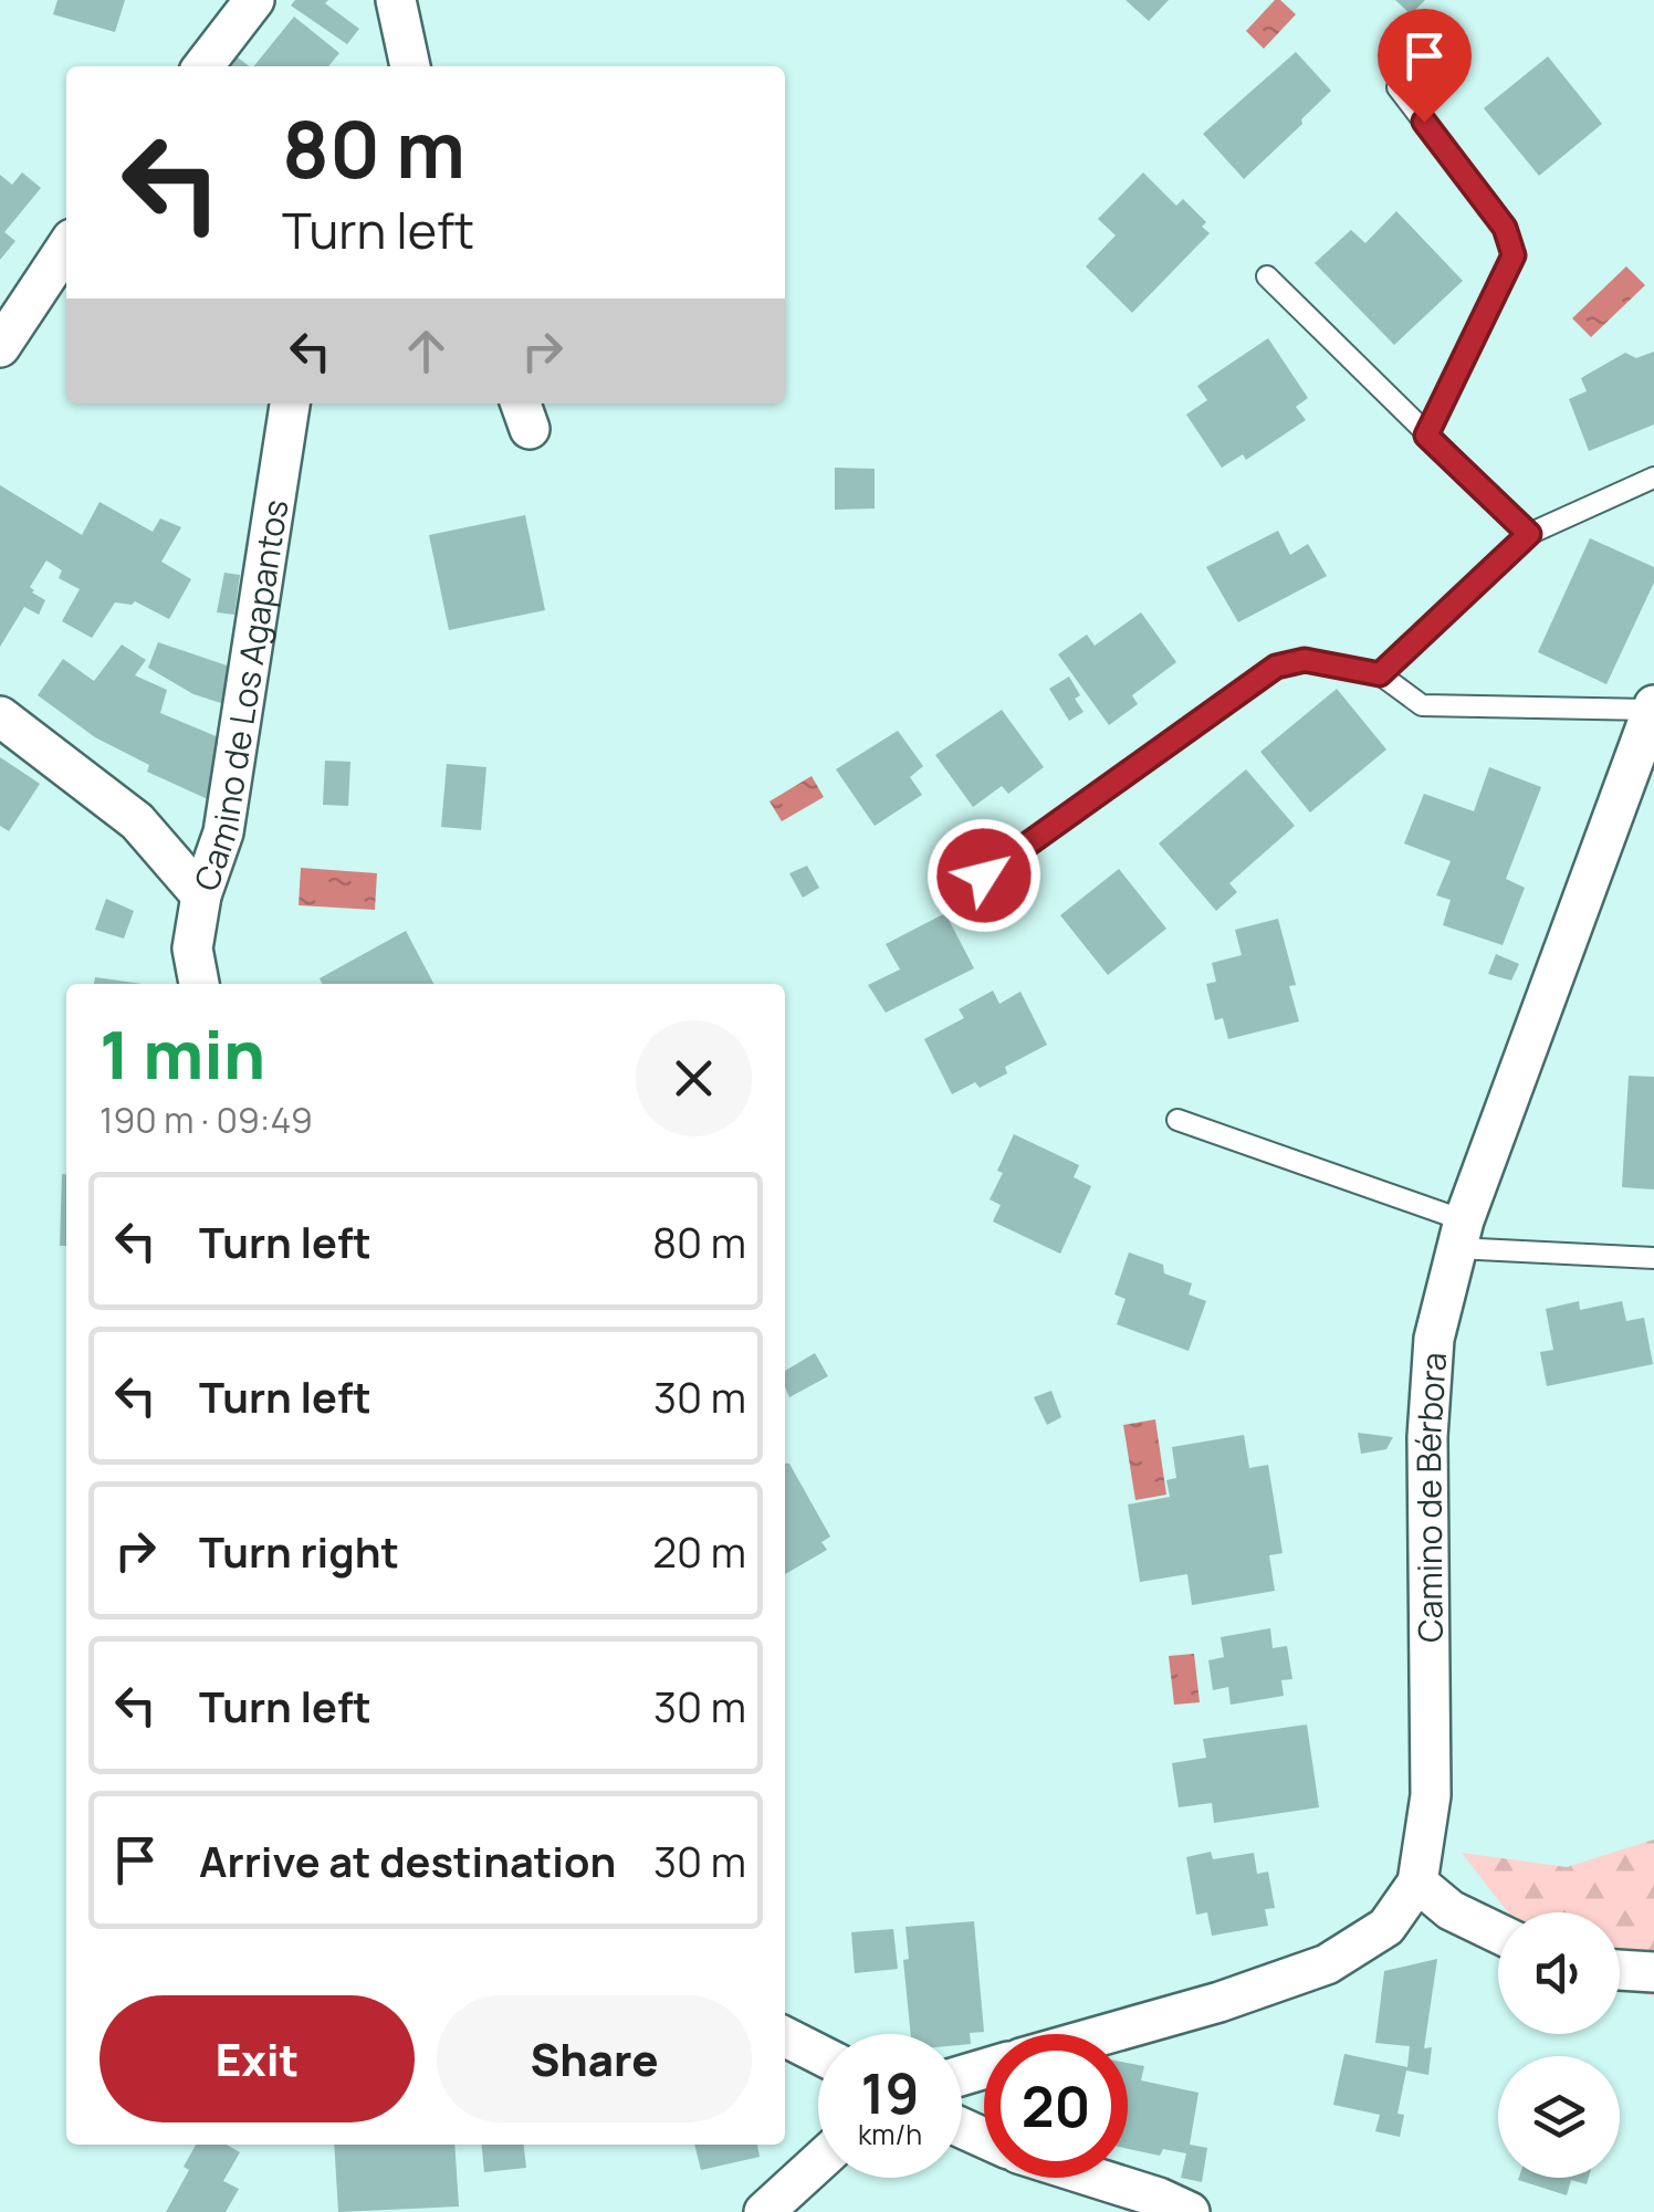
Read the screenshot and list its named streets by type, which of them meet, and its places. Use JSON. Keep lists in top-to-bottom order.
{
  "streets": {
    "street": ["Camino de Los Agapantos", "Camino de Bérbora"]
  },
  "page": {
    "turn": ["80 m", "Turn left"],
    "heading": ["1 min", "190 m · 09:49"],
    "list": [
      {
        "name": "Turn left",
        "value": "80 m"
      },
      {
        "name": "Turn left",
        "value": "30 m"
      },
      {
        "name": "Turn right",
        "value": "20 m"
      },
      {
        "name": "Turn left",
        "value": "30 m"
      },
      {
        "name": "Arrive at destination",
        "value": "30 m"
      }
    ],
    "buttons": ["Exit", "Share"],
    "speed": "19 km/h",
    "limit": "20"
  }
}
